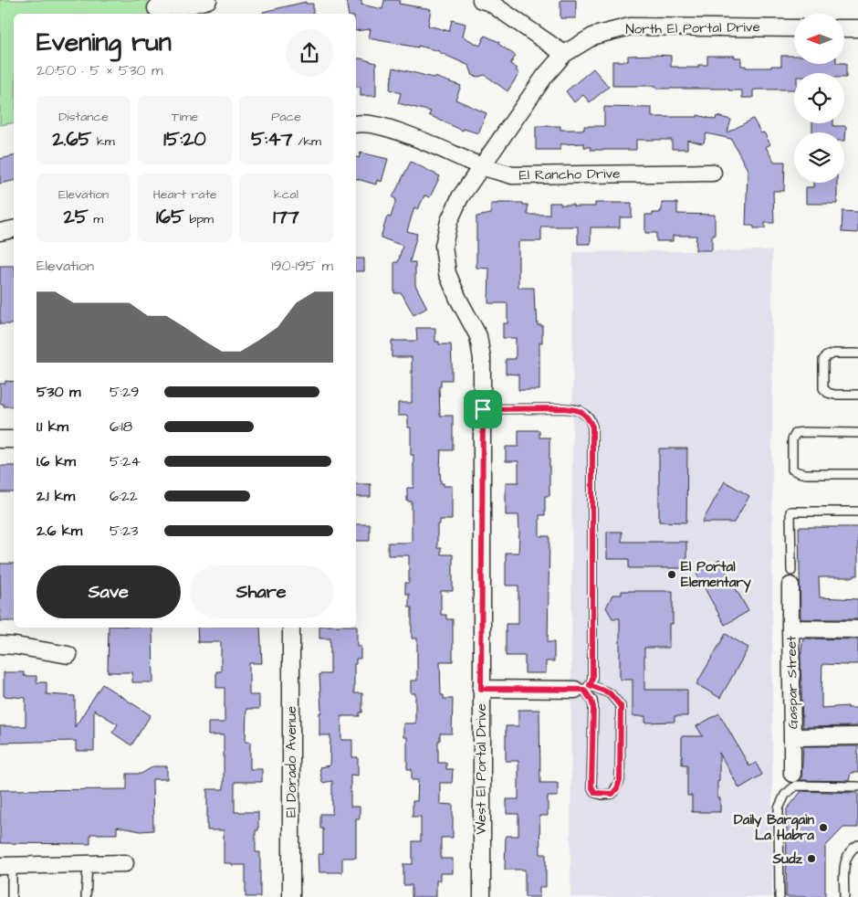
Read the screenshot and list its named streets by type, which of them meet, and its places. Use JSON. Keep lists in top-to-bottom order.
{
  "streets": {
    "street": [
      "North El Portal Drive",
      "El Rancho Drive",
      "Gaspar Street",
      "El Dorado Avenue",
      "West El Portal Drive"
    ]
  },
  "crossings": [
    ["North El Portal Drive", "El Rancho Drive"],
    ["North El Portal Drive", "West El Portal Drive"],
    ["El Rancho Drive", "West El Portal Drive"]
  ],
  "places": ["El Portal Elementary", "Daily Bargain La Habra", "Sudz"],
  "north": "left",
  "page": {
    "heading": ["Evening run", "20:50 · 5 × 530 m"],
    "stats": [
      ["Distance", "2.65 km"],
      ["Time", "15:20"],
      ["Pace", "5:47 /km"],
      ["Elevation", "25 m"],
      ["Heart rate", "165 bpm"],
      ["kcal", "177"]
    ],
    "chart": ["Elevation", "190–195 m"],
    "list": [
      {
        "name": "530 m",
        "note": "5:29"
      },
      {
        "name": "1.1 km",
        "note": "6:18"
      },
      {
        "name": "1.6 km",
        "note": "5:24"
      },
      {
        "name": "2.1 km",
        "note": "6:22"
      },
      {
        "name": "2.6 km",
        "note": "5:23"
      }
    ],
    "buttons": ["Save", "Share"]
  }
}
